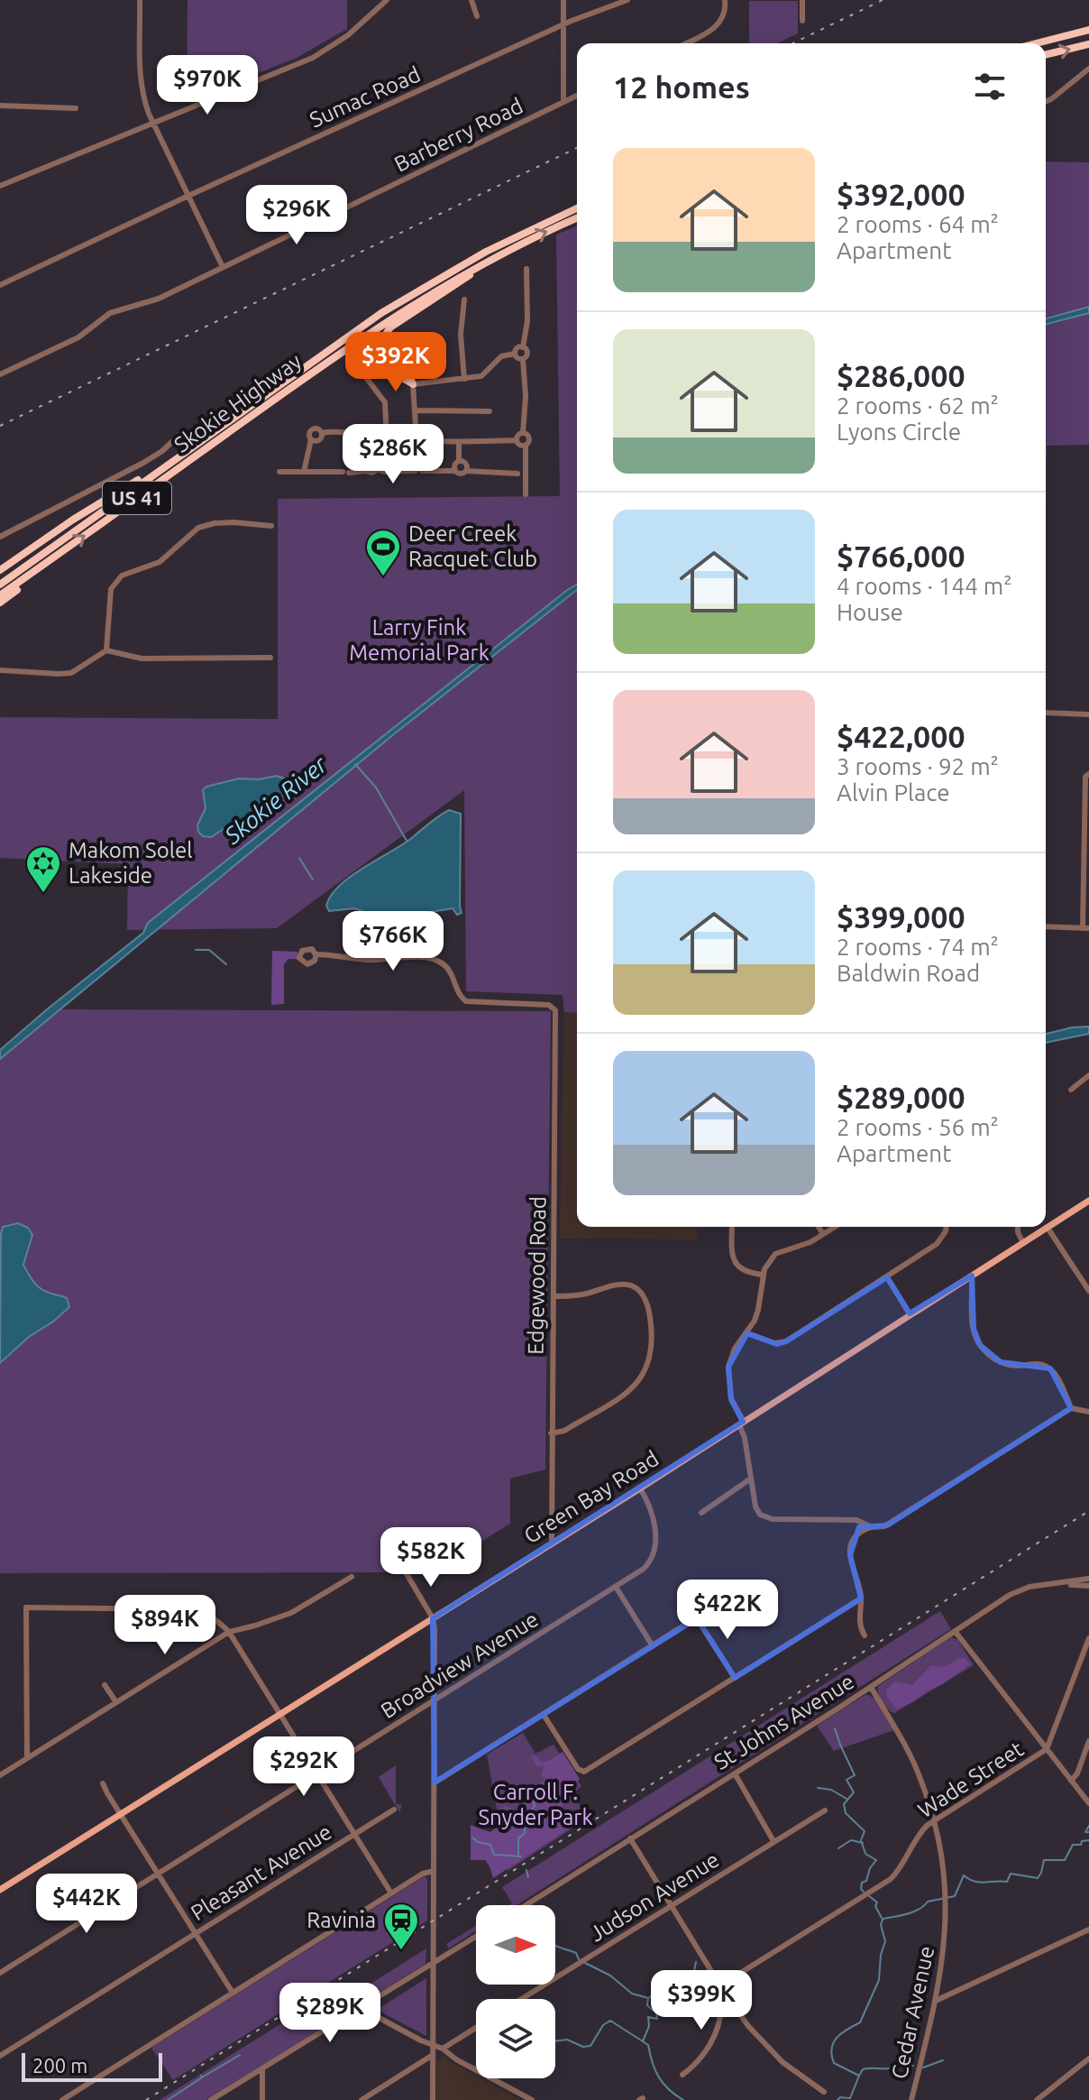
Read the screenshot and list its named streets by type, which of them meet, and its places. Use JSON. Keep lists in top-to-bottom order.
{
  "streets": {
    "highway": ["Skokie Highway", "US 41"],
    "main road": ["Green Bay Road"],
    "street": [
      "Sumac Road",
      "Barberry Road",
      "Edgewood Road",
      "Broadview Avenue",
      "St Johns Avenue",
      "Wade Street",
      "Pleasant Avenue",
      "Judson Avenue",
      "Cedar Avenue"
    ]
  },
  "crossings": [
    ["Edgewood Road", "Green Bay Road"],
    ["Green Bay Road", "Broadview Avenue"],
    ["St Johns Avenue", "Cedar Avenue"],
    ["Wade Street", "Cedar Avenue"]
  ],
  "water": ["Skokie River"],
  "parks": ["Larry Fink Memorial Park", "Carroll F. Snyder Park"],
  "places": {
    "sports": ["Deer Creek Racquet Club"],
    "synagogue": ["Makom Solel Lakeside"],
    "station": ["Ravinia"]
  },
  "scale_bar": "200 m",
  "north": "right",
  "page": {
    "heading": "12 homes",
    "price": [
      "$970K",
      "$296K",
      "$392K",
      "$286K",
      "$766K",
      "$582K",
      "$422K",
      "$894K",
      "$292K",
      "$442K",
      "$399K",
      "$289K"
    ],
    "list": [
      {
        "name": "$392,000",
        "note": "2 rooms · 64 m² · Apartment"
      },
      {
        "name": "$286,000",
        "note": "2 rooms · 62 m² · Lyons Circle"
      },
      {
        "name": "$766,000",
        "note": "4 rooms · 144 m² · House"
      },
      {
        "name": "$422,000",
        "note": "3 rooms · 92 m² · Alvin Place"
      },
      {
        "name": "$399,000",
        "note": "2 rooms · 74 m² · Baldwin Road"
      },
      {
        "name": "$289,000",
        "note": "2 rooms · 56 m² · Apartment"
      }
    ],
    "scale": "200 m"
  }
}
